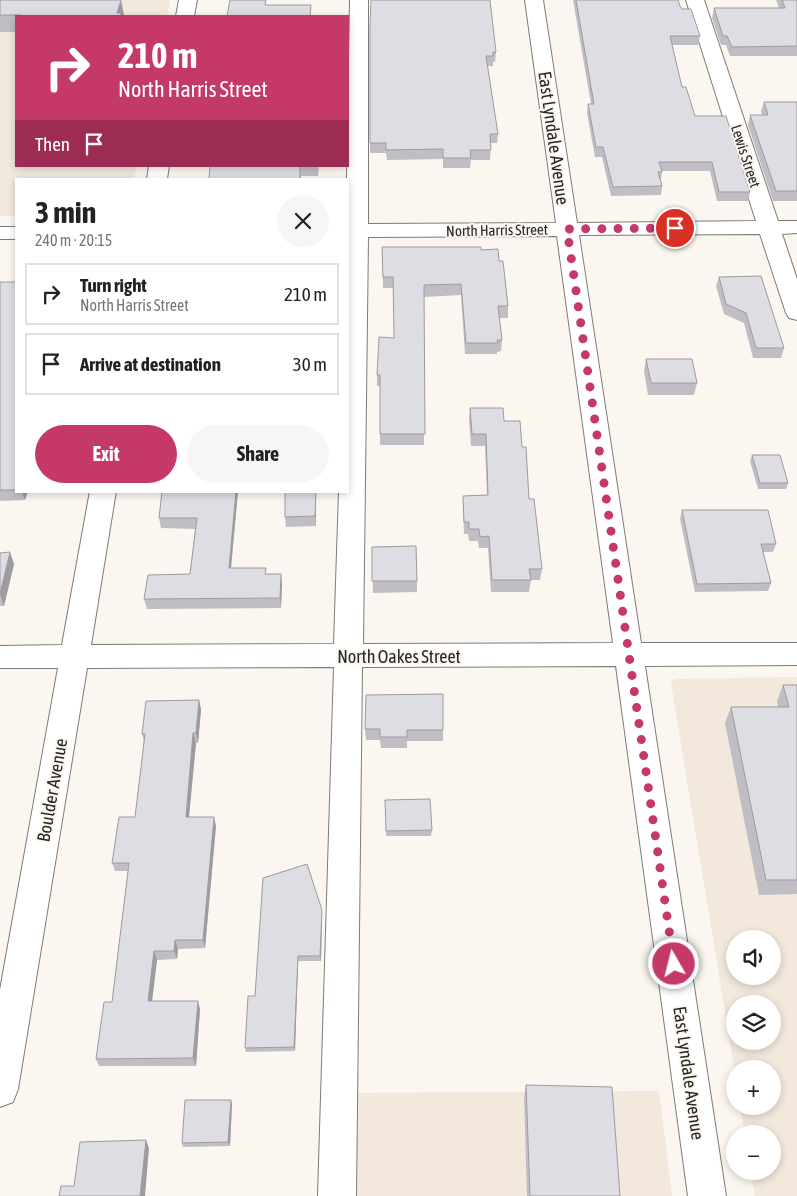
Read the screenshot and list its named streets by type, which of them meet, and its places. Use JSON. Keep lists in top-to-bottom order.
{
  "streets": {
    "street": [
      "East Lyndale Avenue",
      "Lewis Street",
      "North Harris Street",
      "North Oakes Street",
      "Boulder Avenue"
    ]
  },
  "crossings": [
    ["East Lyndale Avenue", "North Harris Street"],
    ["East Lyndale Avenue", "North Oakes Street"],
    ["Lewis Street", "North Harris Street"],
    ["North Oakes Street", "Boulder Avenue"]
  ],
  "page": {
    "turn": ["210 m", "North Harris Street"],
    "then": "Then",
    "heading": ["3 min", "240 m · 20:15"],
    "list": [
      {
        "name": "Turn right",
        "note": "North Harris Street",
        "value": "210 m"
      },
      {
        "name": "Arrive at destination",
        "value": "30 m"
      }
    ],
    "buttons": ["Exit", "Share"],
    "map_buttons": ["+", "−"]
  }
}
